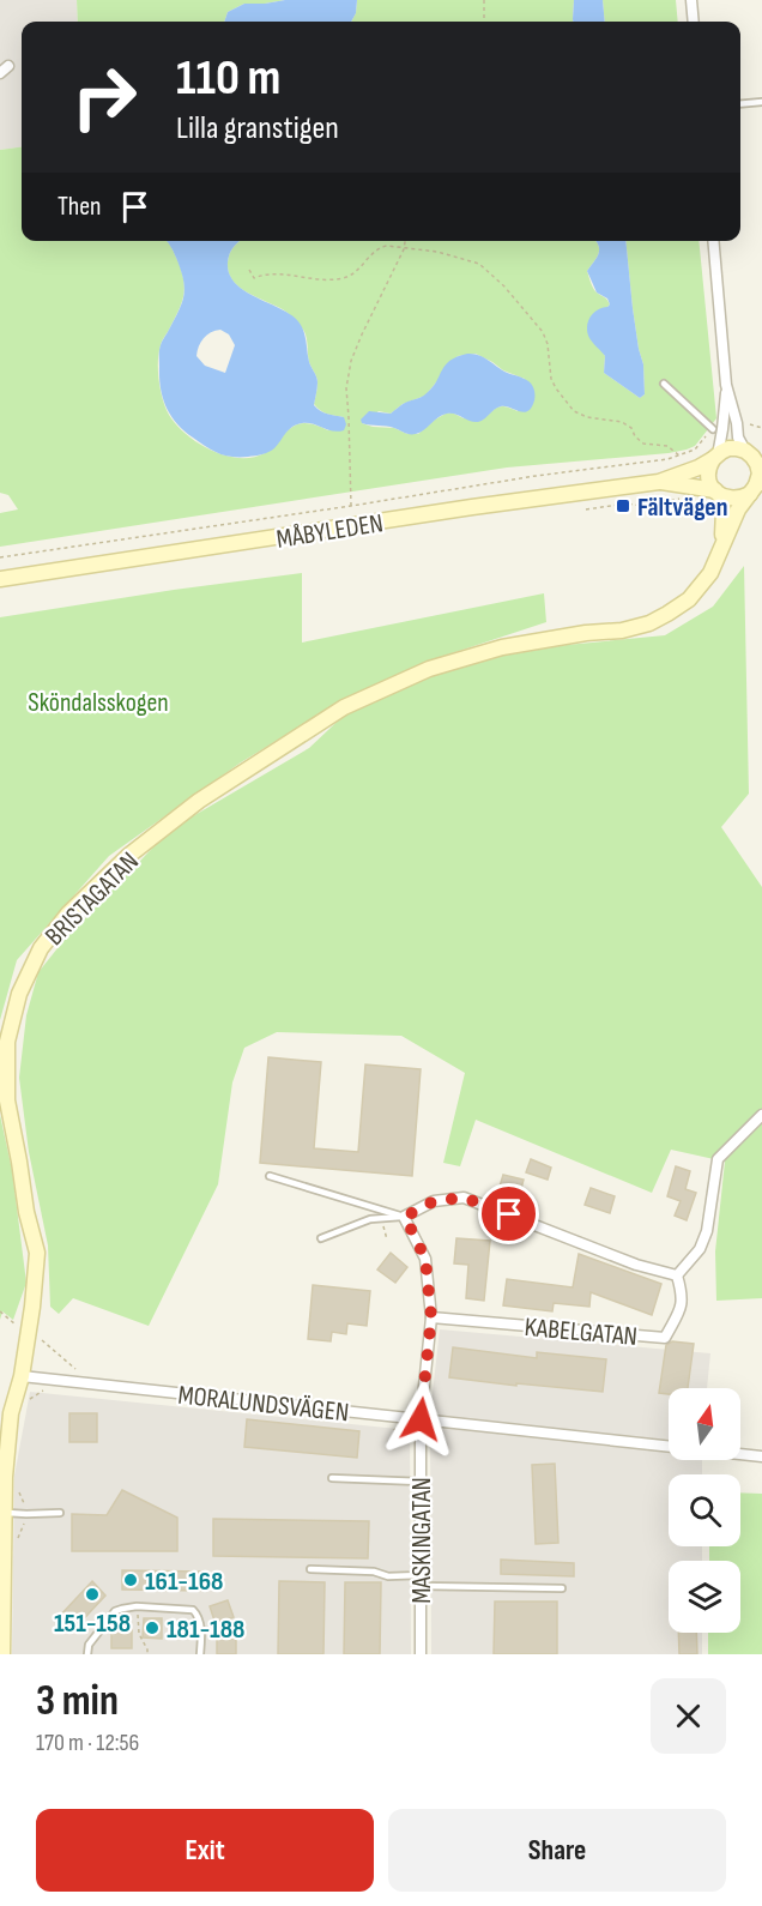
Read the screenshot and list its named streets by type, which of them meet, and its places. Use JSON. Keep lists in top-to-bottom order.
{
  "streets": {
    "street": [
      "MÅBYLEDEN",
      "BRISTAGATAN",
      "KABELGATAN",
      "MORALUNDSVÄGEN",
      "MASKINGATAN"
    ]
  },
  "crossings": [
    ["MÅBYLEDEN", "BRISTAGATAN"],
    ["BRISTAGATAN", "MORALUNDSVÄGEN"],
    ["KABELGATAN", "MASKINGATAN"],
    ["MORALUNDSVÄGEN", "MASKINGATAN"]
  ],
  "parks": ["Sköndalsskogen"],
  "places": {
    "transit": ["Fältvägen"],
    "other": ["161-168", "151-158", "181-188"]
  },
  "north": "top",
  "page": {
    "turn": ["110 m", "Lilla granstigen"],
    "then": "Then",
    "heading": ["3 min", "170 m · 12:56"],
    "buttons": ["Exit", "Share"]
  }
}
